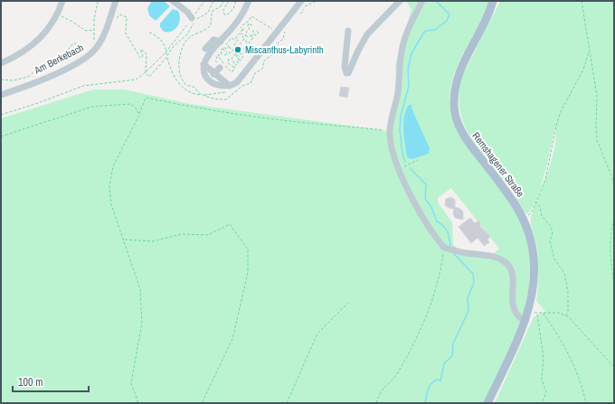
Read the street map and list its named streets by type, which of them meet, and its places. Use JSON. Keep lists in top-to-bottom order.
{
  "streets": {
    "main road": ["Remshagener Straße"],
    "lane": ["Am Berkebach"]
  },
  "places": ["Miscanthus-Labyrinth"],
  "scale_bar": "100 m"
}
